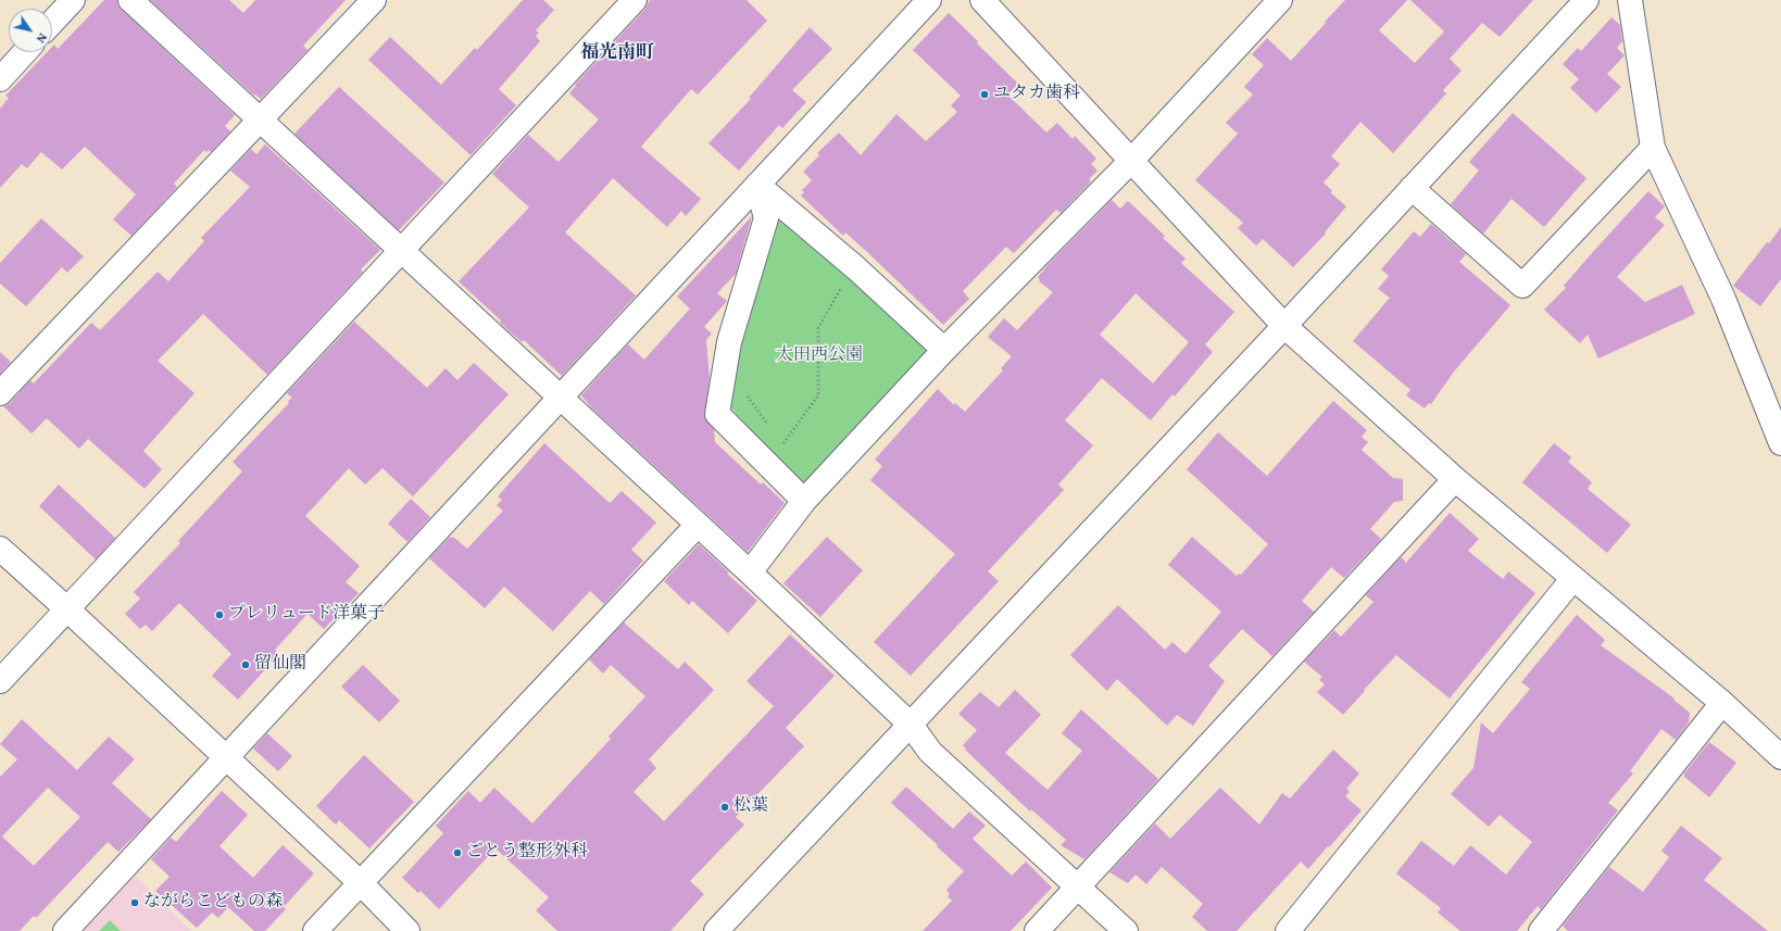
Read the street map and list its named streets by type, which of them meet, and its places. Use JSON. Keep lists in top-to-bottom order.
{
  "districts": ["福光南町"],
  "parks": ["太田西公園"],
  "places": [
    "ユタカ歯科",
    "プレリュード洋菓子",
    "留仙閣",
    "松葉",
    "ごとう整形外科",
    "ながらこどもの森"
  ],
  "north": "bottom right"
}
